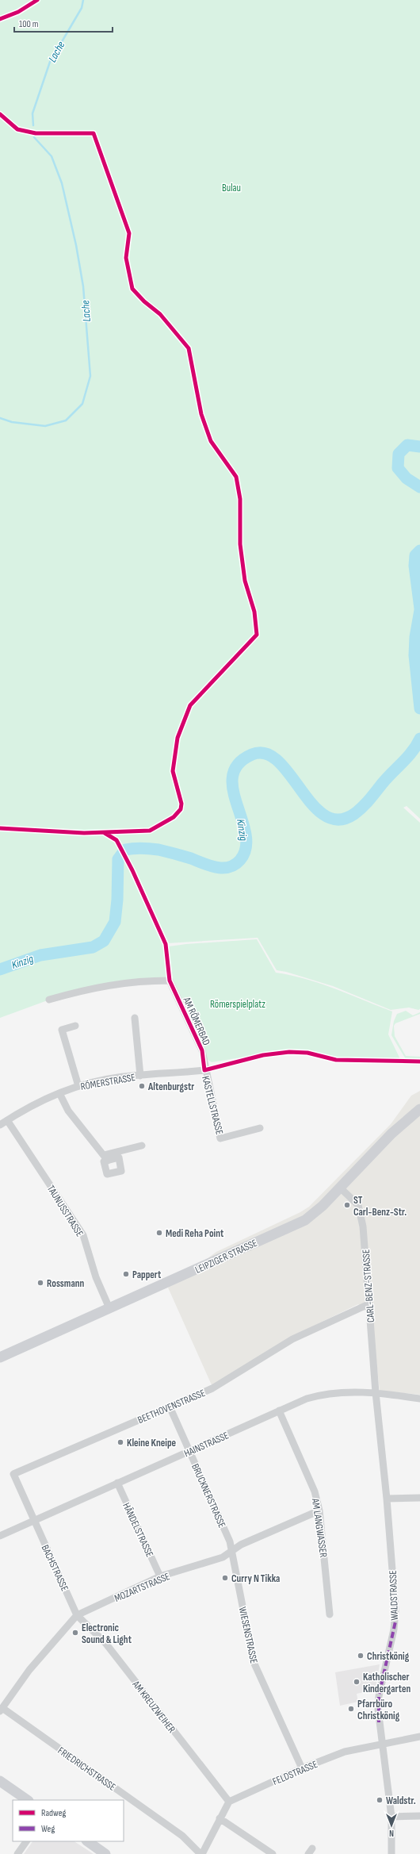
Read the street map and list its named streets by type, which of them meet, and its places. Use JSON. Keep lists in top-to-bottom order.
{
  "streets": {
    "main road": ["LEIPZIGER STRASSE"],
    "street": [
      "AM RÖMERBAD",
      "RÖMERSTRASSE",
      "KASTELLSTRASSE",
      "TAUNUSSTRASSE",
      "CARL-BENZ-STRASSE",
      "BEETHOVENSTRASSE",
      "HAINSTRASSE",
      "BRUCKNERSTRASSE",
      "AM LANGWASSER",
      "HÄNDELSTRASSE",
      "BACHSTRASSE",
      "MOZARTSTRASSE",
      "WALDSTRASSE",
      "WIESENSTRASSE",
      "AM KREUZWEIHER",
      "FRIEDRICHSTRASSE",
      "FELDSTRASSE"
    ]
  },
  "crossings": [
    ["AM RÖMERBAD", "RÖMERSTRASSE"],
    ["AM RÖMERBAD", "KASTELLSTRASSE"],
    ["RÖMERSTRASSE", "KASTELLSTRASSE"],
    ["RÖMERSTRASSE", "TAUNUSSTRASSE"],
    ["TAUNUSSTRASSE", "LEIPZIGER STRASSE"],
    ["LEIPZIGER STRASSE", "CARL-BENZ-STRASSE"],
    ["CARL-BENZ-STRASSE", "BEETHOVENSTRASSE"],
    ["CARL-BENZ-STRASSE", "HAINSTRASSE"],
    ["CARL-BENZ-STRASSE", "WALDSTRASSE"],
    ["BEETHOVENSTRASSE", "HAINSTRASSE"],
    ["BEETHOVENSTRASSE", "BRUCKNERSTRASSE"],
    ["BEETHOVENSTRASSE", "BACHSTRASSE"],
    ["HAINSTRASSE", "BRUCKNERSTRASSE"],
    ["HAINSTRASSE", "AM LANGWASSER"],
    ["HAINSTRASSE", "HÄNDELSTRASSE"],
    ["HAINSTRASSE", "BACHSTRASSE"],
    ["HAINSTRASSE", "WALDSTRASSE"],
    ["BRUCKNERSTRASSE", "MOZARTSTRASSE"],
    ["BRUCKNERSTRASSE", "WIESENSTRASSE"],
    ["AM LANGWASSER", "MOZARTSTRASSE"],
    ["HÄNDELSTRASSE", "MOZARTSTRASSE"],
    ["BACHSTRASSE", "MOZARTSTRASSE"],
    ["BACHSTRASSE", "AM KREUZWEIHER"],
    ["MOZARTSTRASSE", "WIESENSTRASSE"],
    ["MOZARTSTRASSE", "AM KREUZWEIHER"],
    ["MOZARTSTRASSE", "FRIEDRICHSTRASSE"],
    ["WALDSTRASSE", "FELDSTRASSE"],
    ["WIESENSTRASSE", "FELDSTRASSE"],
    ["AM KREUZWEIHER", "FELDSTRASSE"]
  ],
  "water": ["Lache", "Kinzig"],
  "parks": ["Bulau", "Römerspielplatz"],
  "places": [
    "Altenburgstr",
    "ST Carl-Benz-Str.",
    "Medi Reha Point",
    "Pappert",
    "Rossmann",
    "Kleine Kneipe",
    "Curry N Tikka",
    "Electronic Sound & Light",
    "Christkönig",
    "Katholischer Kindergarten",
    "Pfarrbüro Christkönig",
    "Waldstr."
  ],
  "legend": ["Radweg", "Weg"],
  "scale_bar": "100 m",
  "north": "bottom"
}
